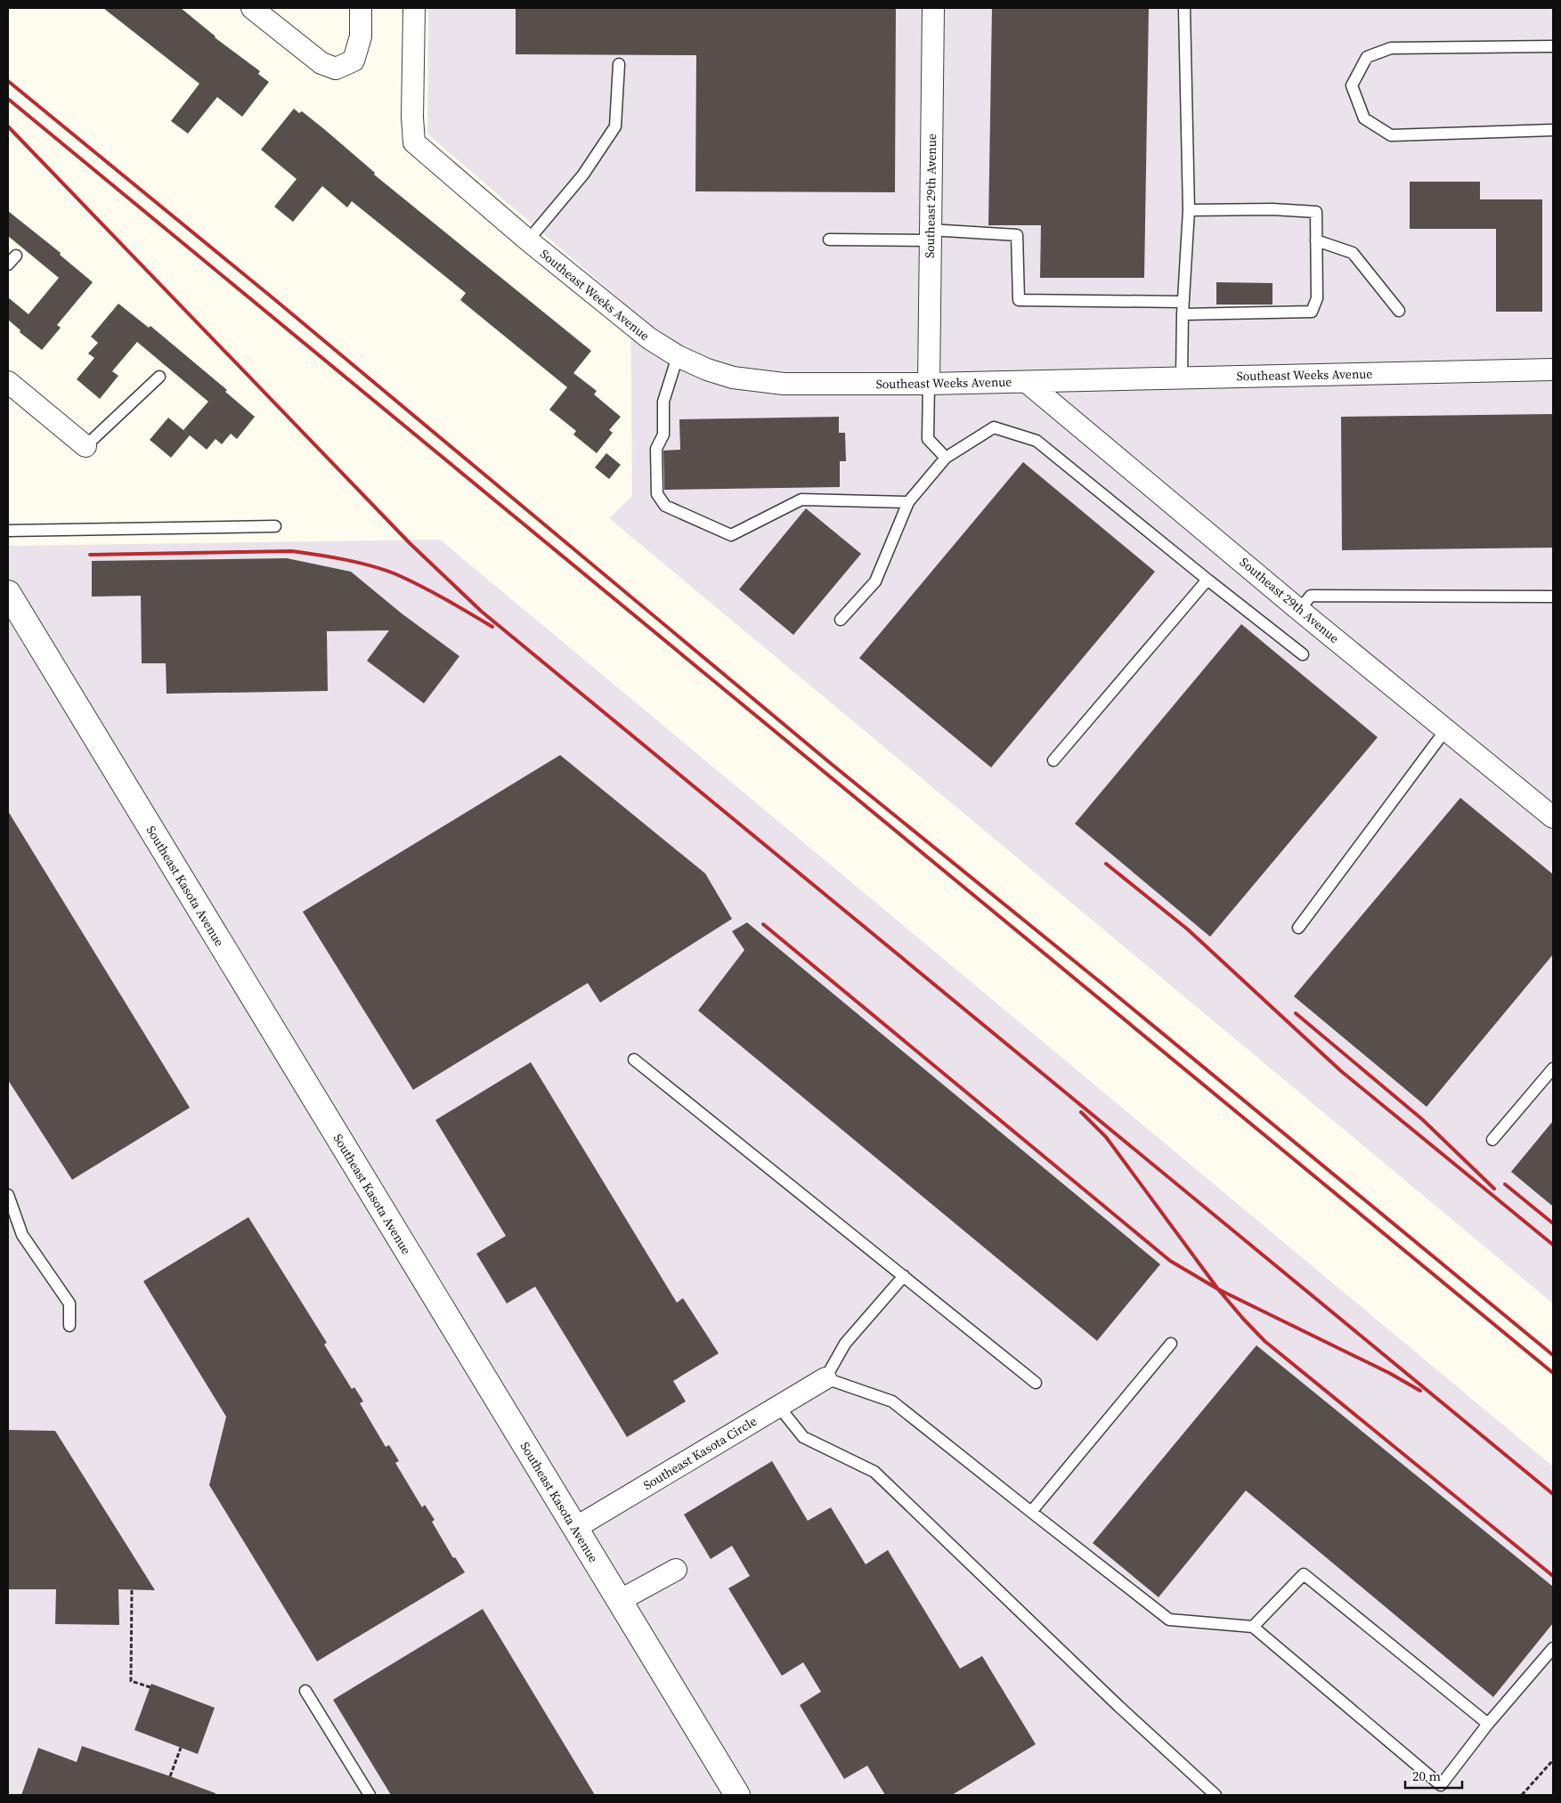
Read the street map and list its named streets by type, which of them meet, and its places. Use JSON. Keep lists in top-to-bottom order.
{
  "streets": {
    "street": [
      "Southeast 29th Avenue",
      "Southeast Weeks Avenue",
      "Southeast Kasota Avenue",
      "Southeast Kasota Circle"
    ]
  },
  "crossings": [
    ["Southeast 29th Avenue", "Southeast Weeks Avenue"],
    ["Southeast Kasota Avenue", "Southeast Kasota Circle"]
  ],
  "scale_bar": "20 m"
}
